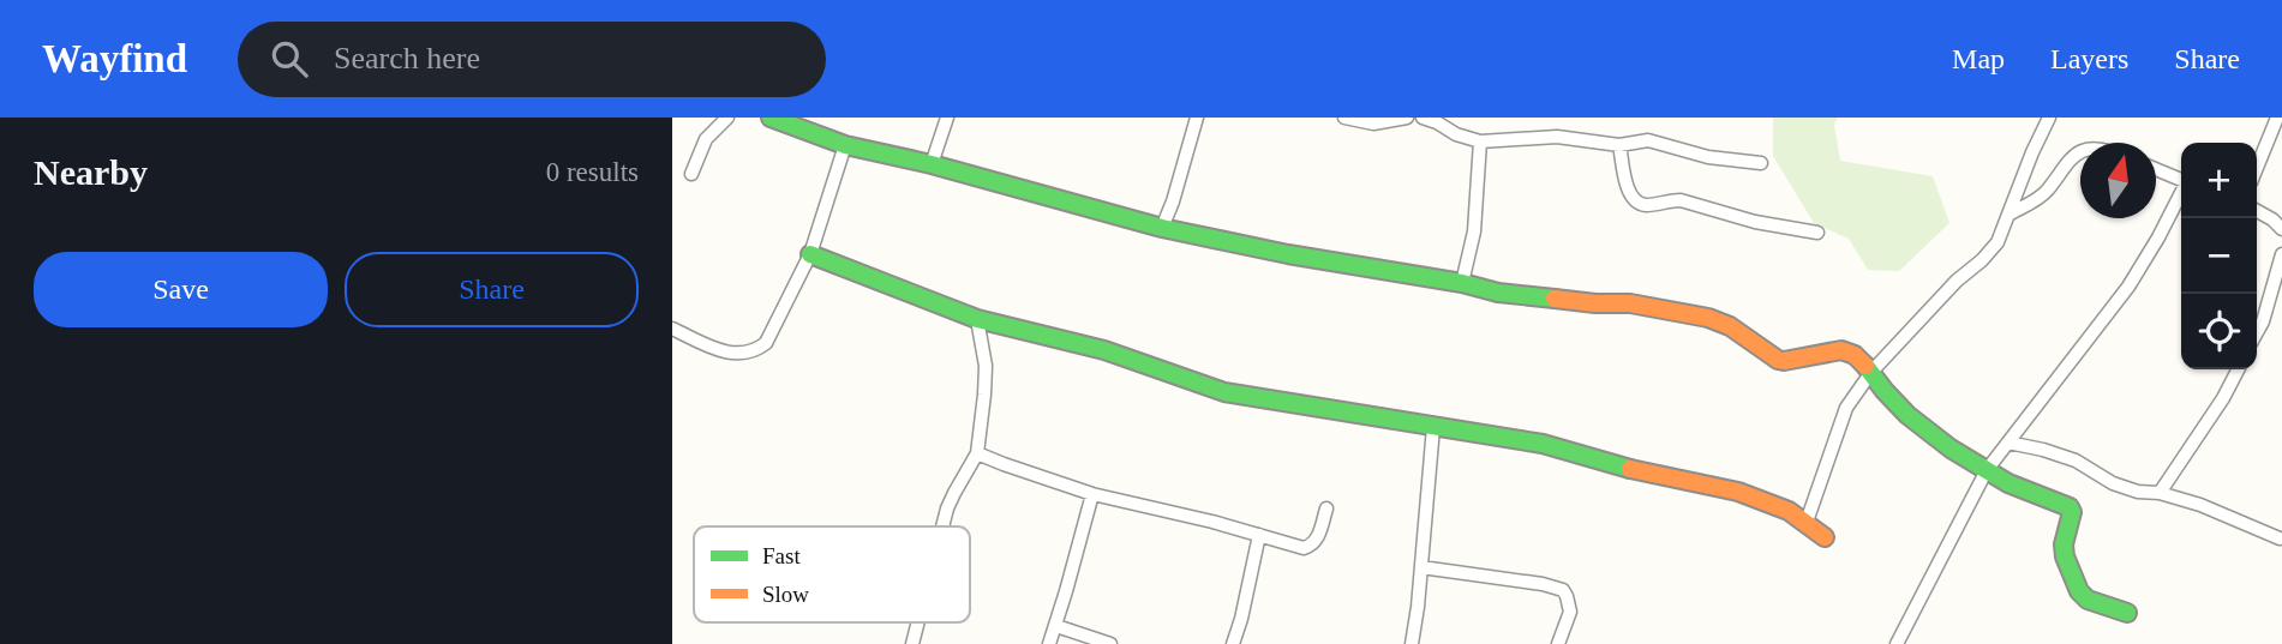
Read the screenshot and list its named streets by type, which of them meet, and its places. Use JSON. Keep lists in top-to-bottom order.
{
  "legend": ["Fast", "Slow"],
  "north": "top",
  "page": {
    "header": "Wayfind",
    "search": "Search here",
    "nav": ["Map", "Layers", "Share"],
    "heading": ["Nearby", "0 results"],
    "map_buttons": ["+", "−"],
    "buttons": ["Save", "Share"]
  }
}
